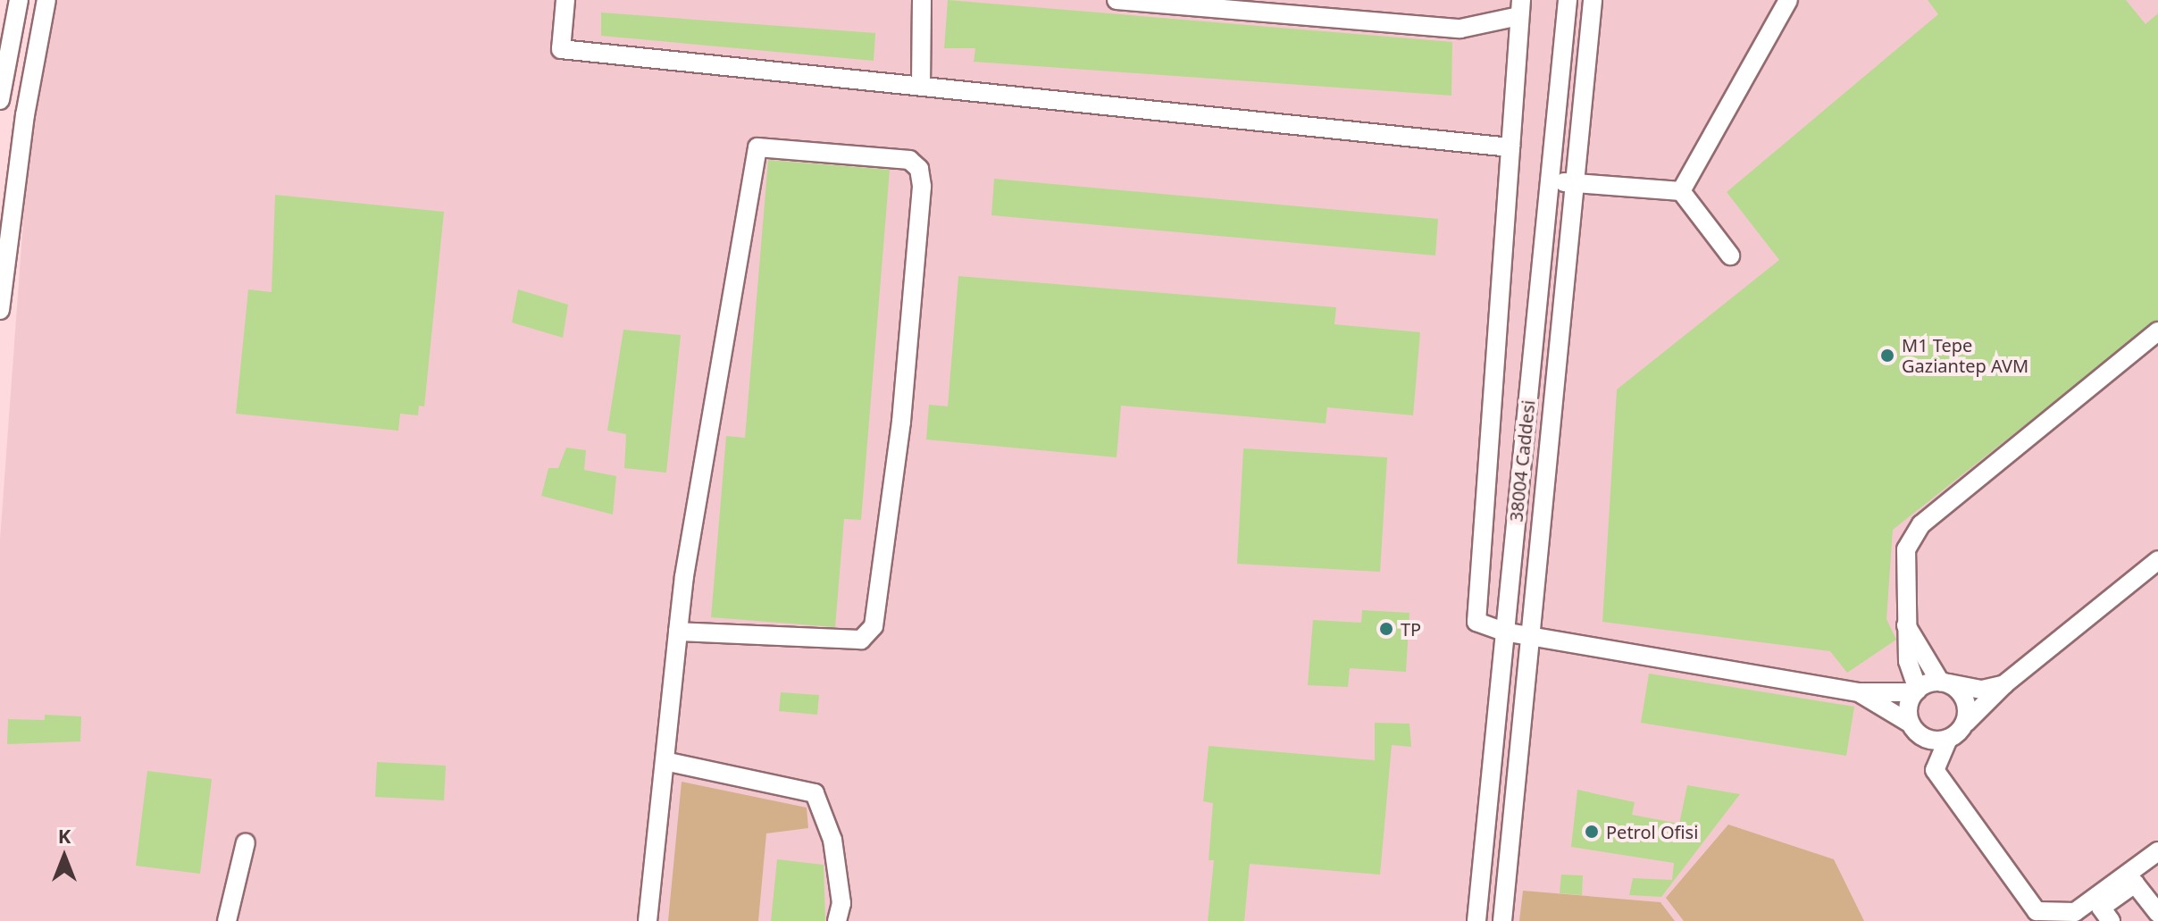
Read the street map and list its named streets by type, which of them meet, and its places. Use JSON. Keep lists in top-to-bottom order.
{
  "streets": {
    "street": ["38004 Caddesi"]
  },
  "places": ["M1 Tepe Gaziantep AVM", "TP", "Petrol Ofisi"],
  "north": "top"
}
